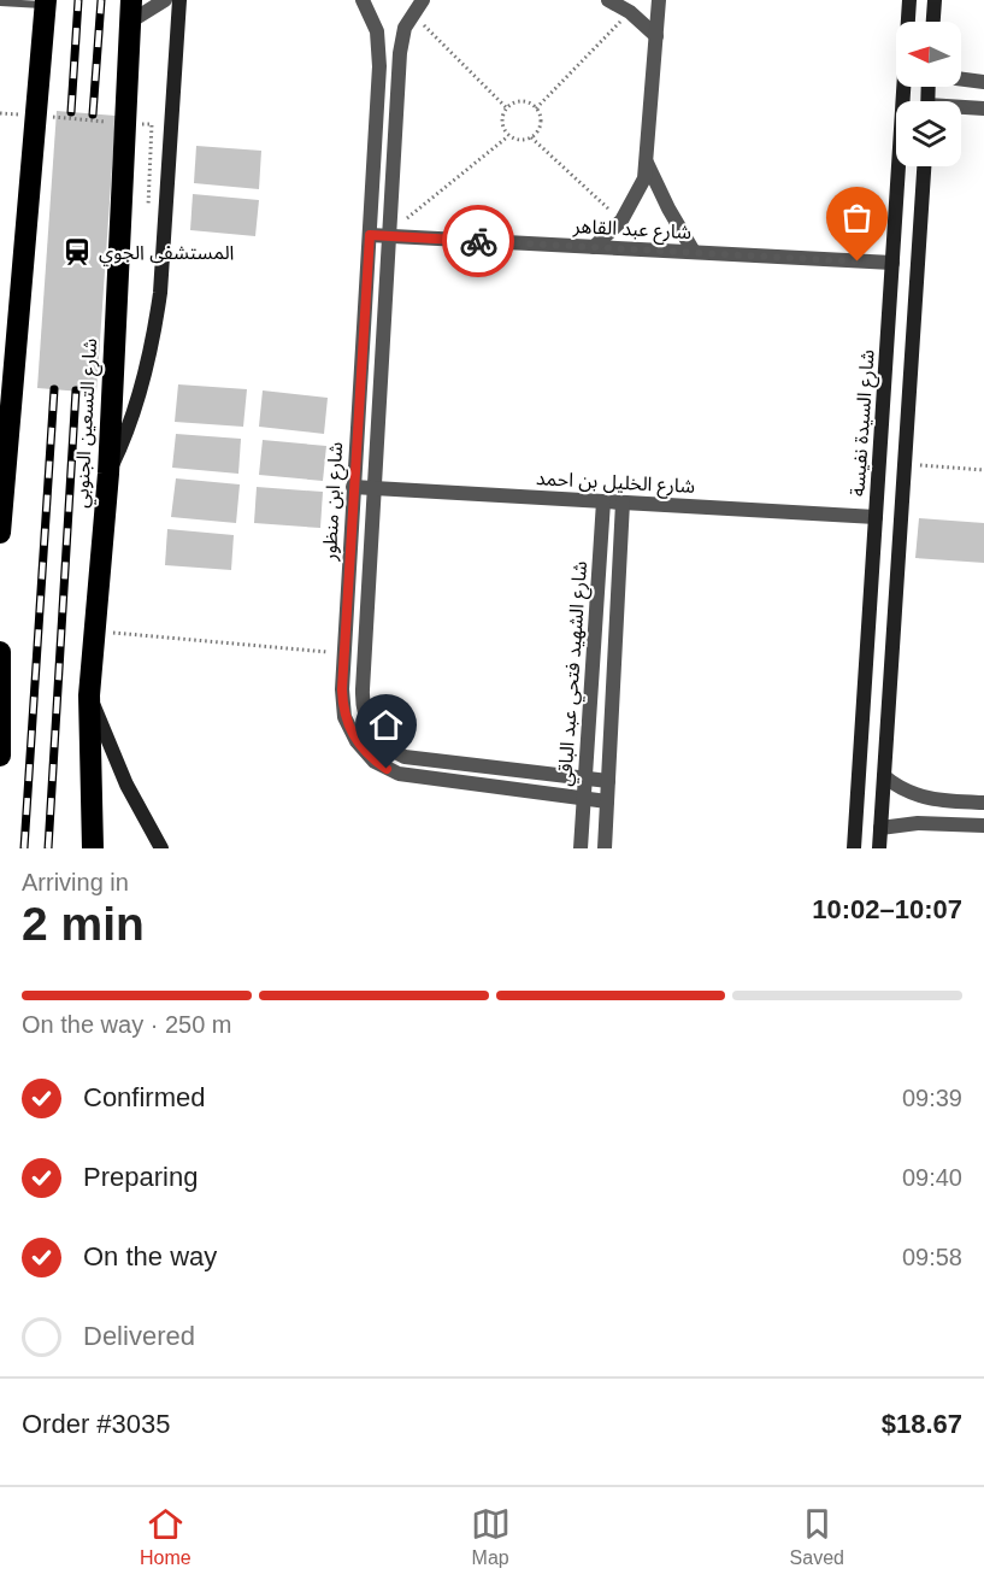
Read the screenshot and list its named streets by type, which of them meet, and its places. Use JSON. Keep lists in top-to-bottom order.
{
  "streets": {
    "highway": ["شارع التسعين الجنوبي"],
    "street": [
      "شارع عبد القاهر",
      "شارع السيدة نفيسة",
      "شارع الخليل بن احمد",
      "شارع ابن منظور",
      "شارع الشهيد فتحي عبد الباقي"
    ]
  },
  "crossings": [
    ["شارع عبد القاهر", "شارع السيدة نفيسة"],
    ["شارع عبد القاهر", "شارع ابن منظور"],
    ["شارع السيدة نفيسة", "شارع الخليل بن احمد"],
    ["شارع الخليل بن احمد", "شارع ابن منظور"],
    ["شارع الخليل بن احمد", "شارع الشهيد فتحي عبد الباقي"],
    ["شارع ابن منظور", "شارع الشهيد فتحي عبد الباقي"]
  ],
  "places": {
    "station": ["المستشفى الجوي"]
  },
  "north": "left",
  "page": {
    "heading": ["2 min", "Arriving in", "10:02–10:07"],
    "panel": ["Order #3035", "$18.67"],
    "bar": "On the way · 250 m",
    "list": [
      ["Confirmed", "09:39"],
      ["Preparing", "09:40"],
      ["On the way", "09:58"],
      "Delivered"
    ],
    "tabs": ["Home", "Map", "Saved"]
  }
}
